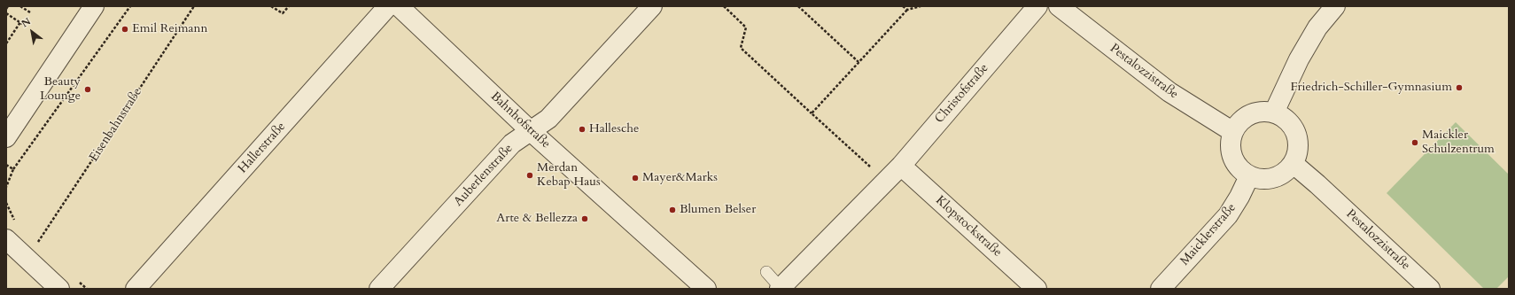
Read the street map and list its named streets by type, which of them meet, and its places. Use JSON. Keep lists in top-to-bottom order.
{
  "streets": {
    "street": [
      "Pestalozzistraße",
      "Christofstraße",
      "Bahnhofstraße",
      "Hallerstraße",
      "Auberlenstraße",
      "Klopstockstraße",
      "Maicklerstraße"
    ],
    "path": ["Eisenbahnstraße"]
  },
  "crossings": [
    ["Pestalozzistraße", "Maicklerstraße"],
    ["Christofstraße", "Klopstockstraße"],
    ["Bahnhofstraße", "Auberlenstraße"]
  ],
  "places": [
    "Emil Reimann",
    "Friedrich-Schiller-Gymnasium",
    "Beauty Lounge",
    "Hallesche",
    "Maickler Schulzentrum",
    "Merdan Kebap Haus",
    "Mayer&Marks",
    "Blumen Belser",
    "Arte & Bellezza"
  ],
  "north": "top left"
}
